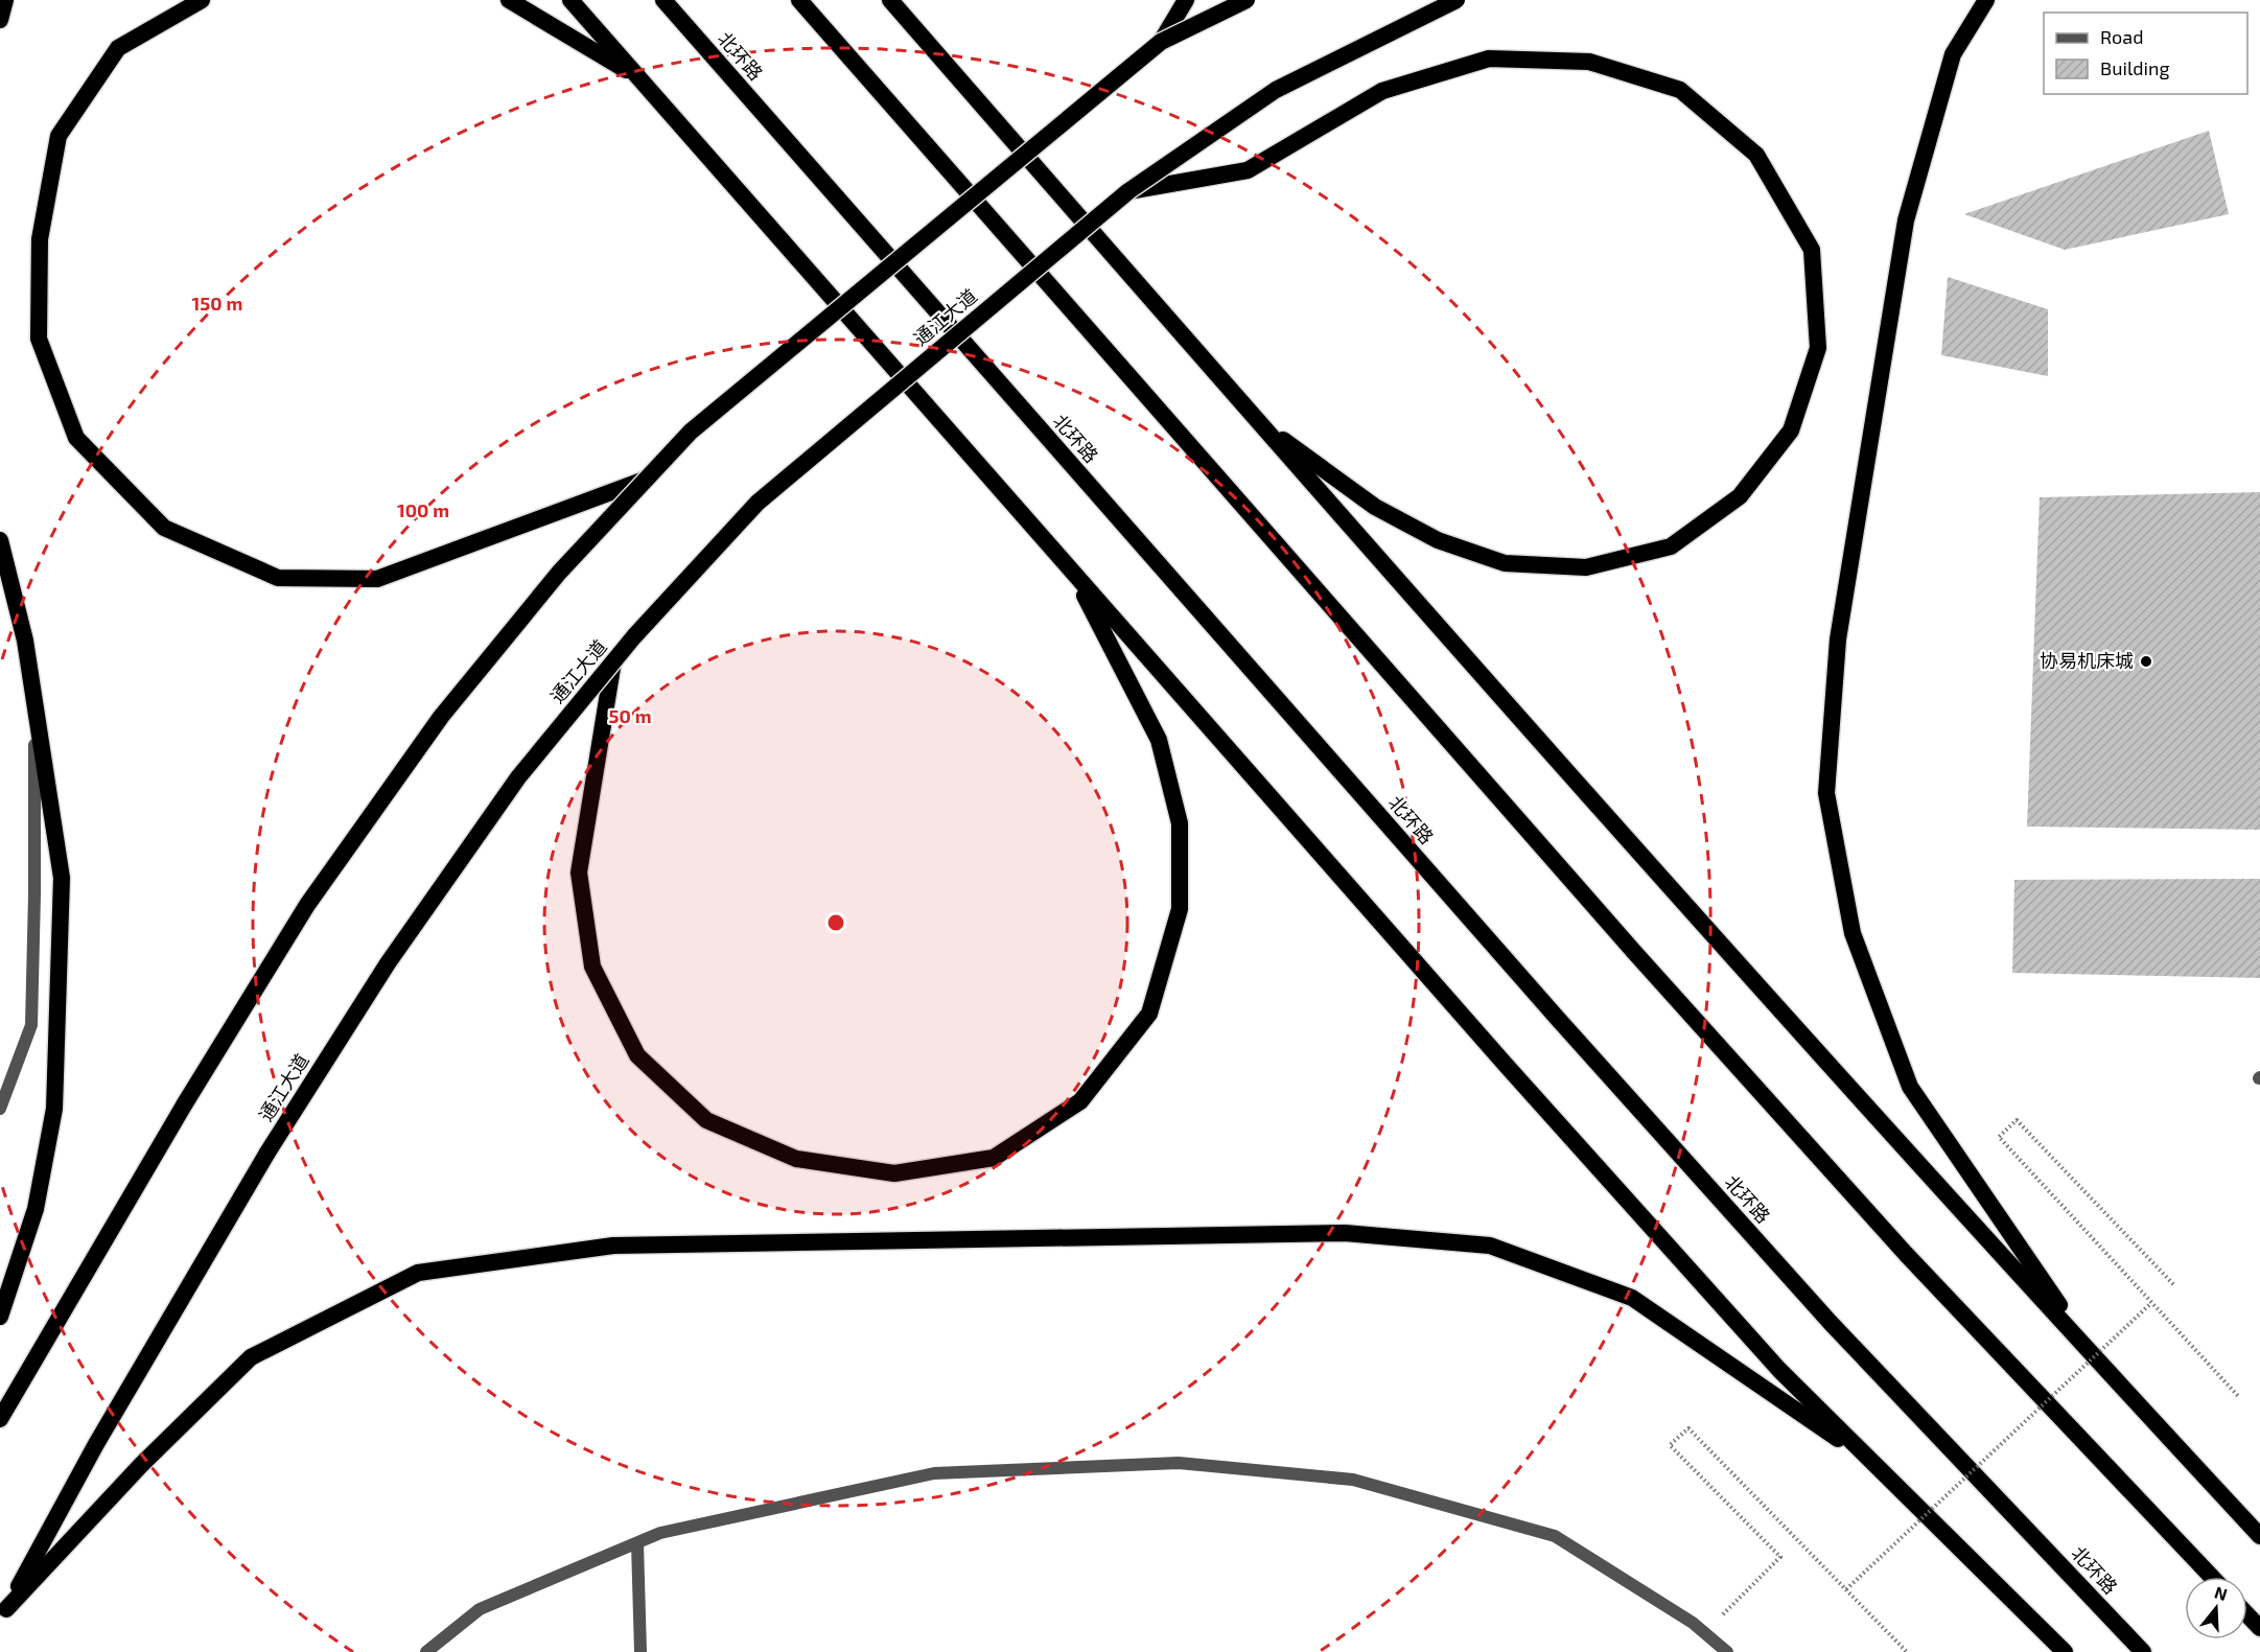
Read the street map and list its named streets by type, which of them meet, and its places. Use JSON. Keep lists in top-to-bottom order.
{
  "streets": {
    "highway": ["北环路", "通江大道"]
  },
  "places": ["协易机床城"],
  "legend": ["Road", "Building"],
  "north": "top",
  "rings": ["150 m", "100 m", "50 m"]
}
